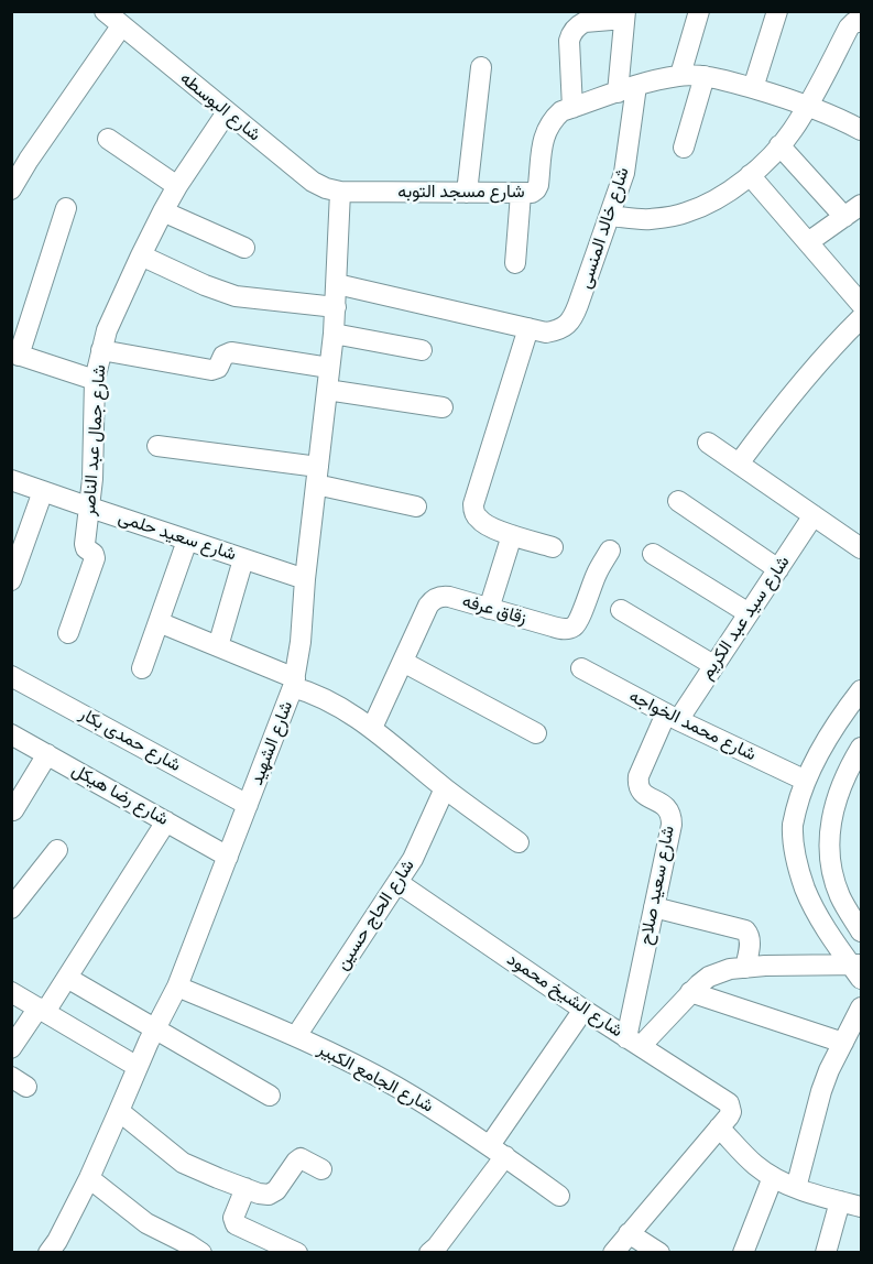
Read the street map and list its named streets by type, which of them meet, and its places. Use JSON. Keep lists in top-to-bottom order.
{
  "streets": {
    "street": [
      "شارع البوسطه",
      "شارع مسجد التوبه",
      "شارع خالد المنسى",
      "شارع جمال عبد الناصر",
      "شارع سعيد حلمى",
      "زقاق عرفه",
      "شارع سيد عبد الكريم",
      "شارع محمد الخواجه",
      "شارع حمدى بكار",
      "شارع الشهيد",
      "شارع رضا هيكل",
      "شارع سعيد صلاح",
      "شارع الحاج حسين",
      "شارع الشيخ محمود",
      "شارع الجامع الكبير"
    ]
  },
  "crossings": [
    ["شارع البوسطه", "شارع مسجد التوبه"],
    ["شارع البوسطه", "شارع جمال عبد الناصر"],
    ["شارع البوسطه", "شارع الشهيد"],
    ["شارع مسجد التوبه", "شارع خالد المنسى"],
    ["شارع مسجد التوبه", "شارع الشهيد"],
    ["شارع جمال عبد الناصر", "شارع سعيد حلمى"],
    ["شارع سعيد حلمى", "شارع الشهيد"],
    ["شارع سيد عبد الكريم", "شارع محمد الخواجه"],
    ["شارع سيد عبد الكريم", "شارع سعيد صلاح"],
    ["شارع محمد الخواجه", "شارع سعيد صلاح"],
    ["شارع حمدى بكار", "شارع الشهيد"],
    ["شارع الشهيد", "شارع رضا هيكل"],
    ["شارع الشهيد", "شارع الجامع الكبير"],
    ["شارع سعيد صلاح", "شارع الشيخ محمود"],
    ["شارع الحاج حسين", "شارع الشيخ محمود"],
    ["شارع الحاج حسين", "شارع الجامع الكبير"]
  ]
}
